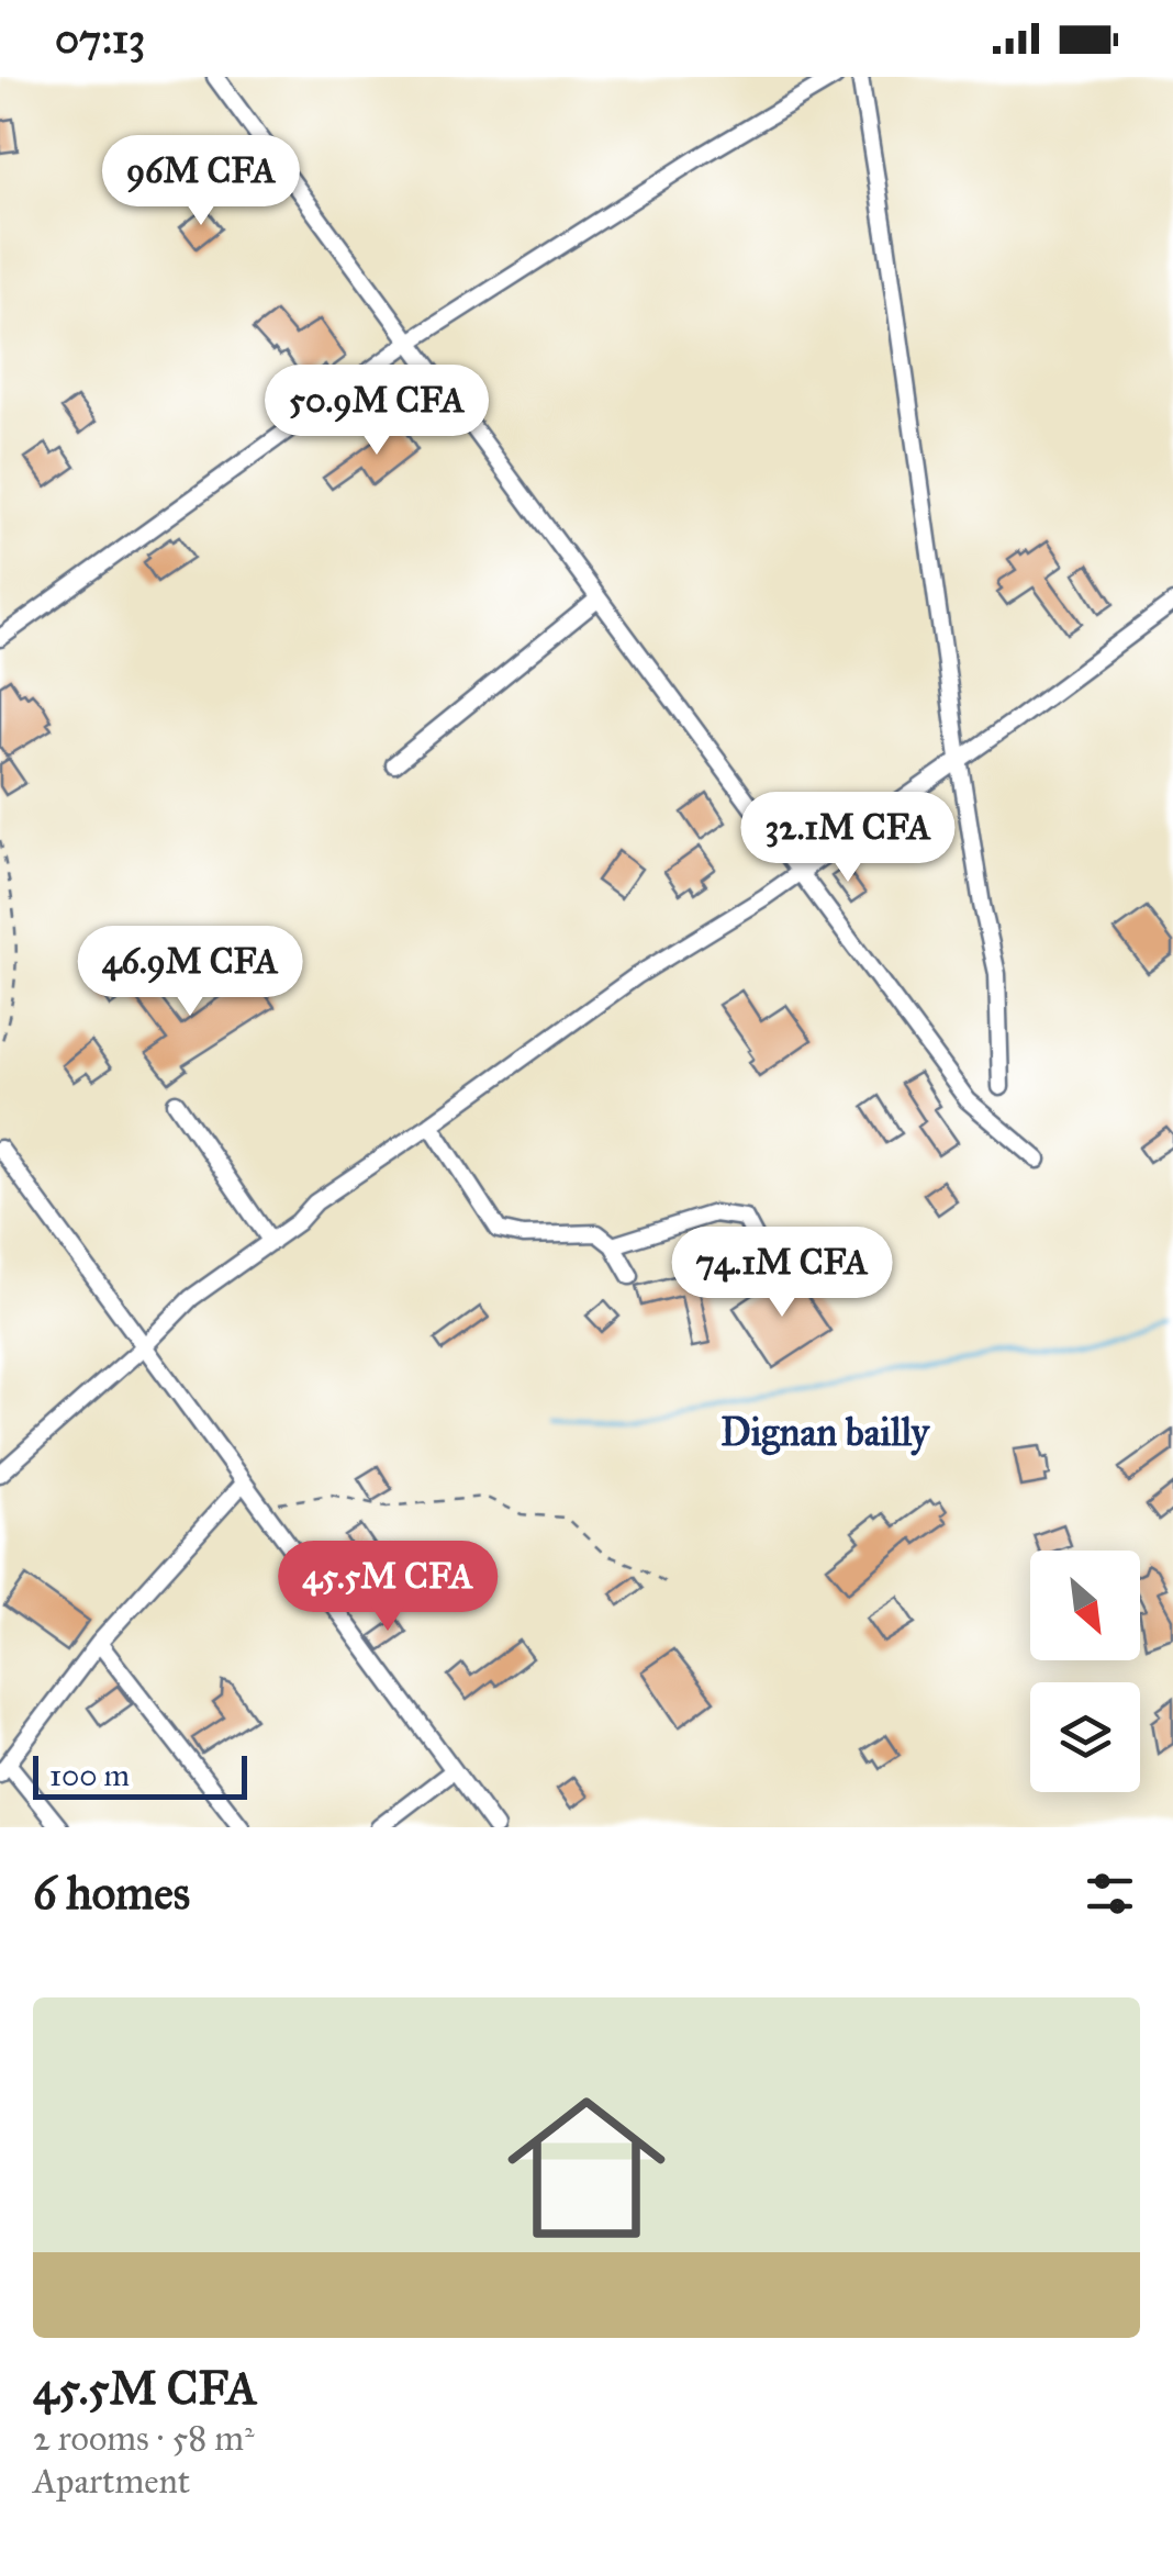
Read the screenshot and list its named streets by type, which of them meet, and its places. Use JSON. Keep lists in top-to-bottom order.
{
  "districts": ["Dignan bailly"],
  "scale_bar": "100 m",
  "north": "bottom right",
  "page": {
    "status": "07:13",
    "price": [
      "96M CFA",
      "50.9M CFA",
      "32.1M CFA",
      "46.9M CFA",
      "74.1M CFA",
      "45.5M CFA"
    ],
    "scale": "100 m",
    "heading": "6 homes",
    "list": [
      {
        "name": "45.5M CFA",
        "note": "2 rooms · 58 m² · Apartment"
      }
    ]
  }
}
